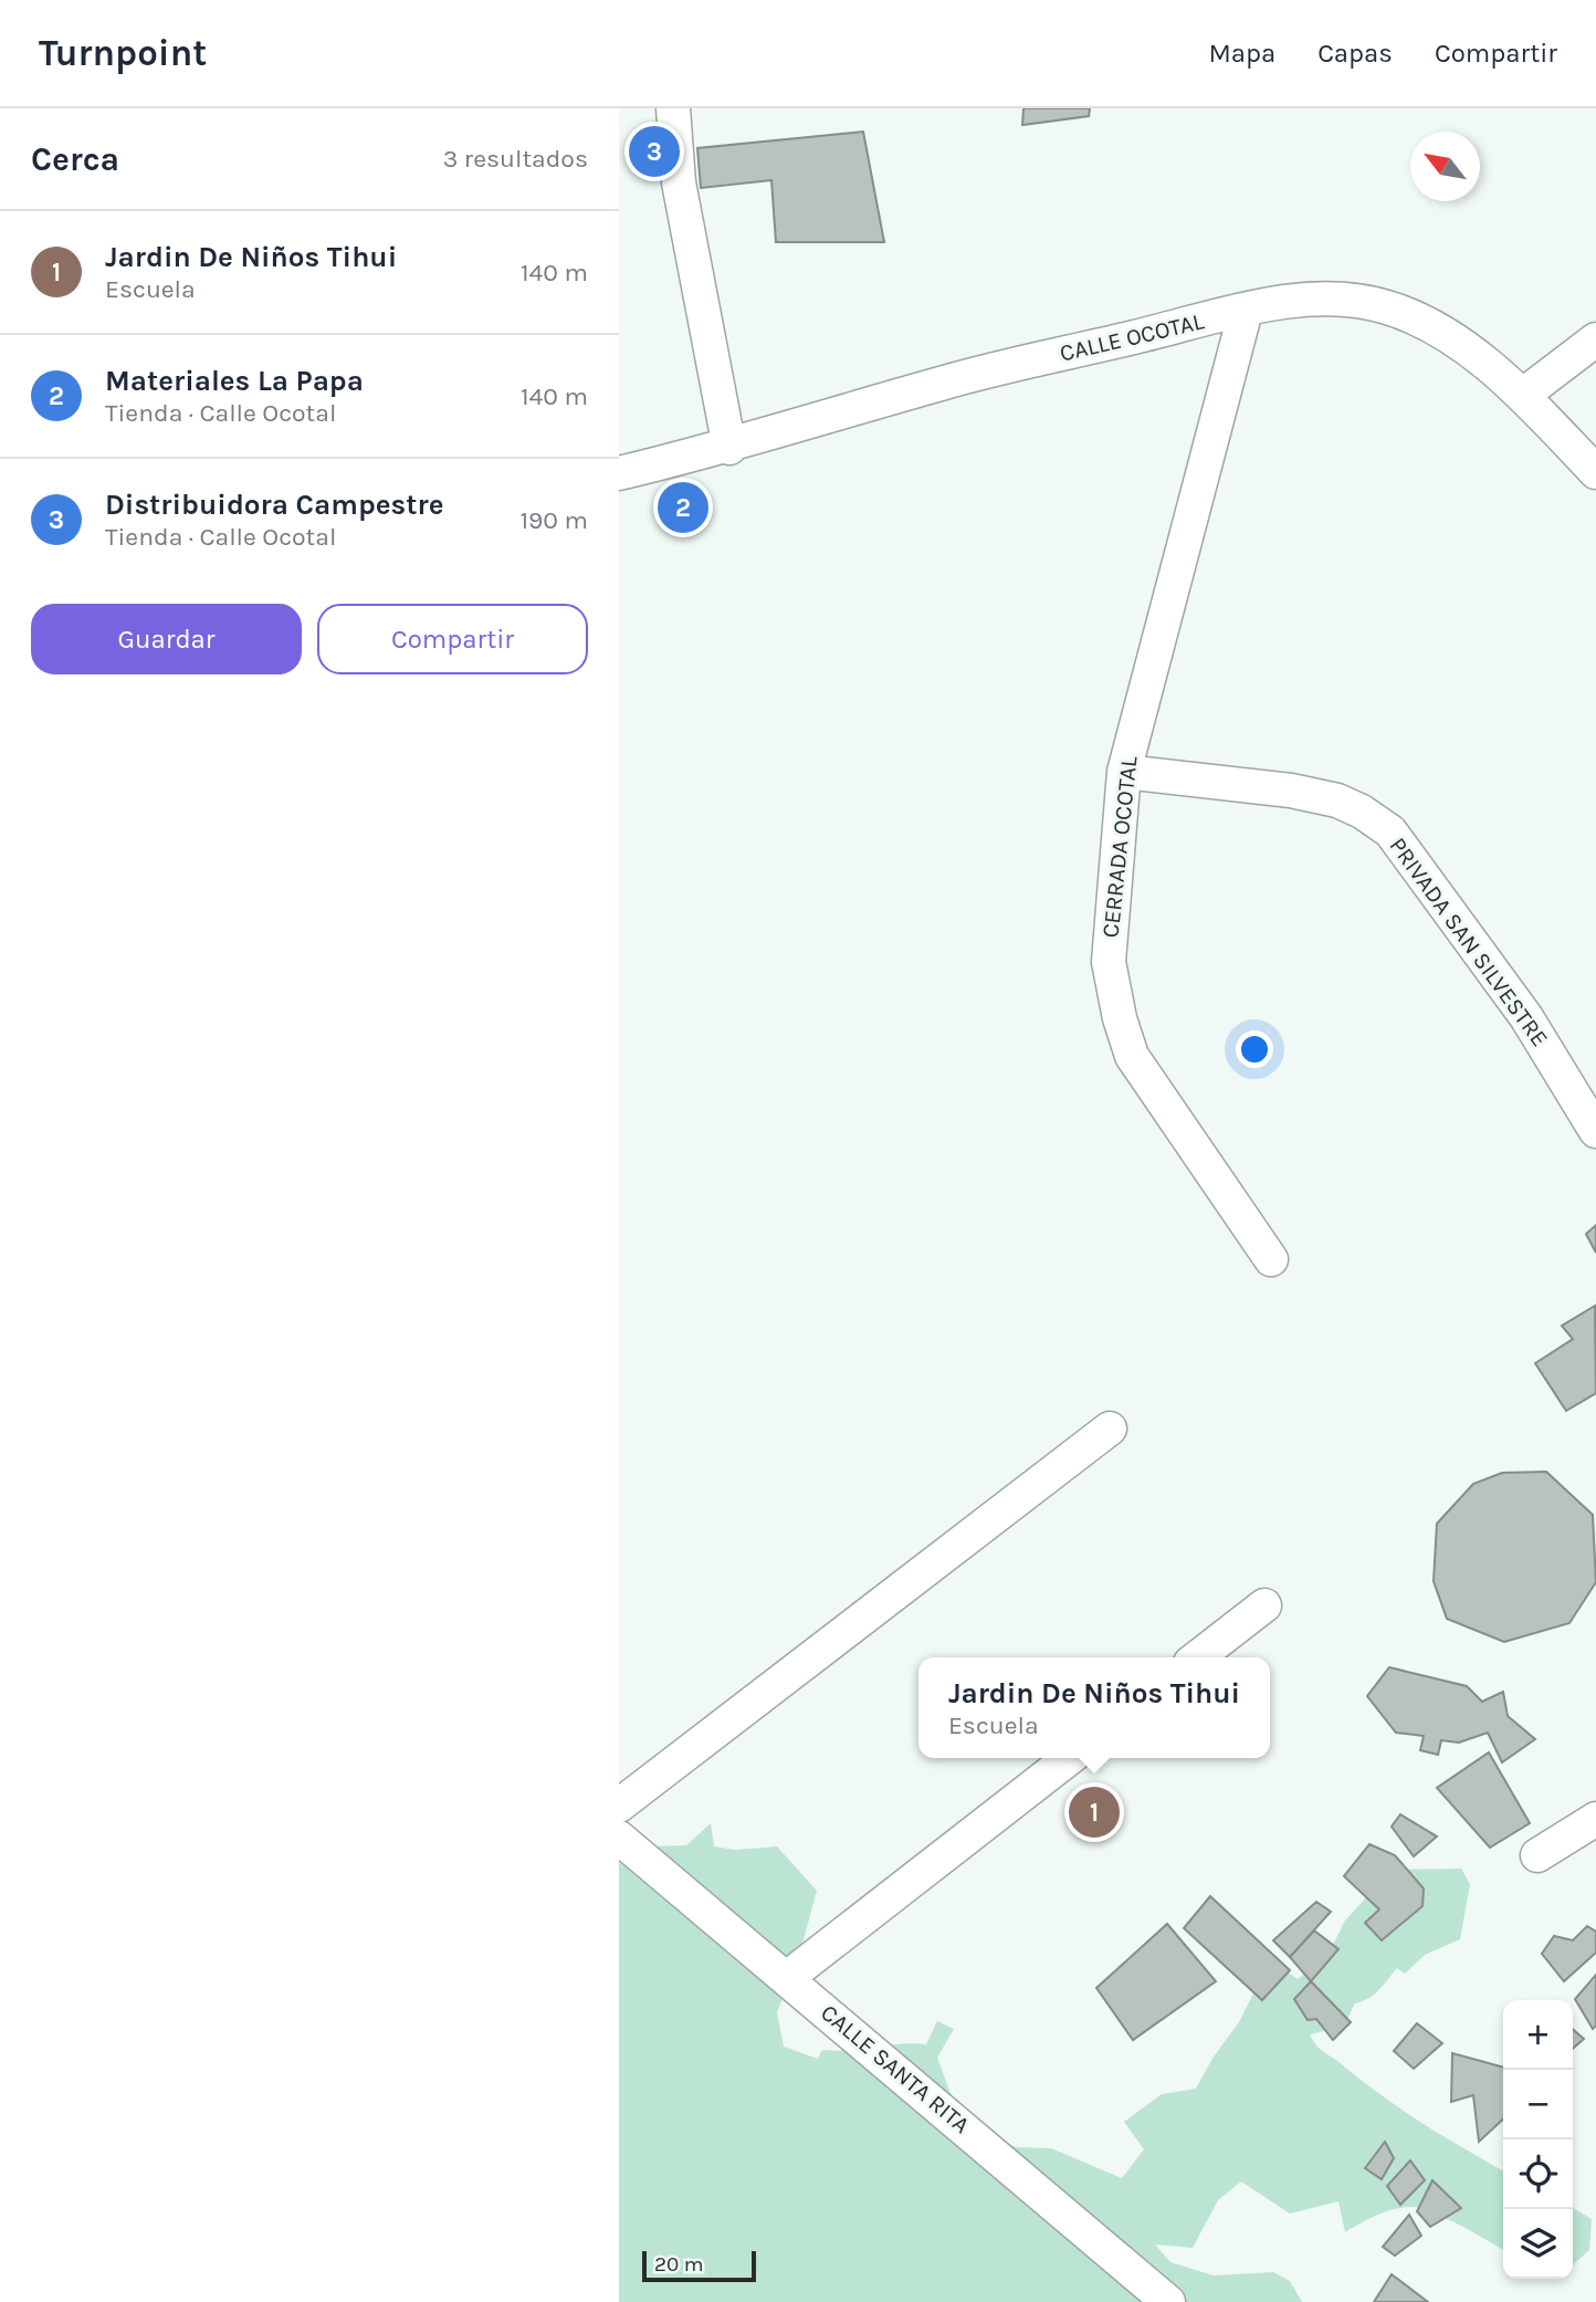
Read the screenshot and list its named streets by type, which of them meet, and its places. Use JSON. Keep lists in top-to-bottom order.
{
  "streets": {
    "street": [
      "CALLE OCOTAL",
      "CERRADA OCOTAL",
      "PRIVADA SAN SILVESTRE",
      "CALLE SANTA RITA"
    ]
  },
  "crossings": [
    ["CALLE OCOTAL", "CERRADA OCOTAL"],
    ["CERRADA OCOTAL", "PRIVADA SAN SILVESTRE"]
  ],
  "scale_bar": "20 m",
  "north": "top left",
  "page": {
    "header": "Turnpoint",
    "nav": ["Mapa", "Capas", "Compartir"],
    "heading": ["Cerca", "3 resultados"],
    "pins": ["3", "2", "1"],
    "list": [
      {
        "mark": "1",
        "name": "Jardin De Niños Tihui",
        "note": "Escuela",
        "value": "140 m"
      },
      {
        "mark": "2",
        "name": "Materiales La Papa",
        "note": "Tienda · Calle Ocotal",
        "value": "140 m"
      },
      {
        "mark": "3",
        "name": "Distribuidora Campestre",
        "note": "Tienda · Calle Ocotal",
        "value": "190 m"
      }
    ],
    "buttons": ["Guardar", "Compartir"],
    "popup": ["Jardin De Niños Tihui", "Escuela"],
    "map_buttons": ["+", "−"],
    "scale": "20 m"
  }
}
